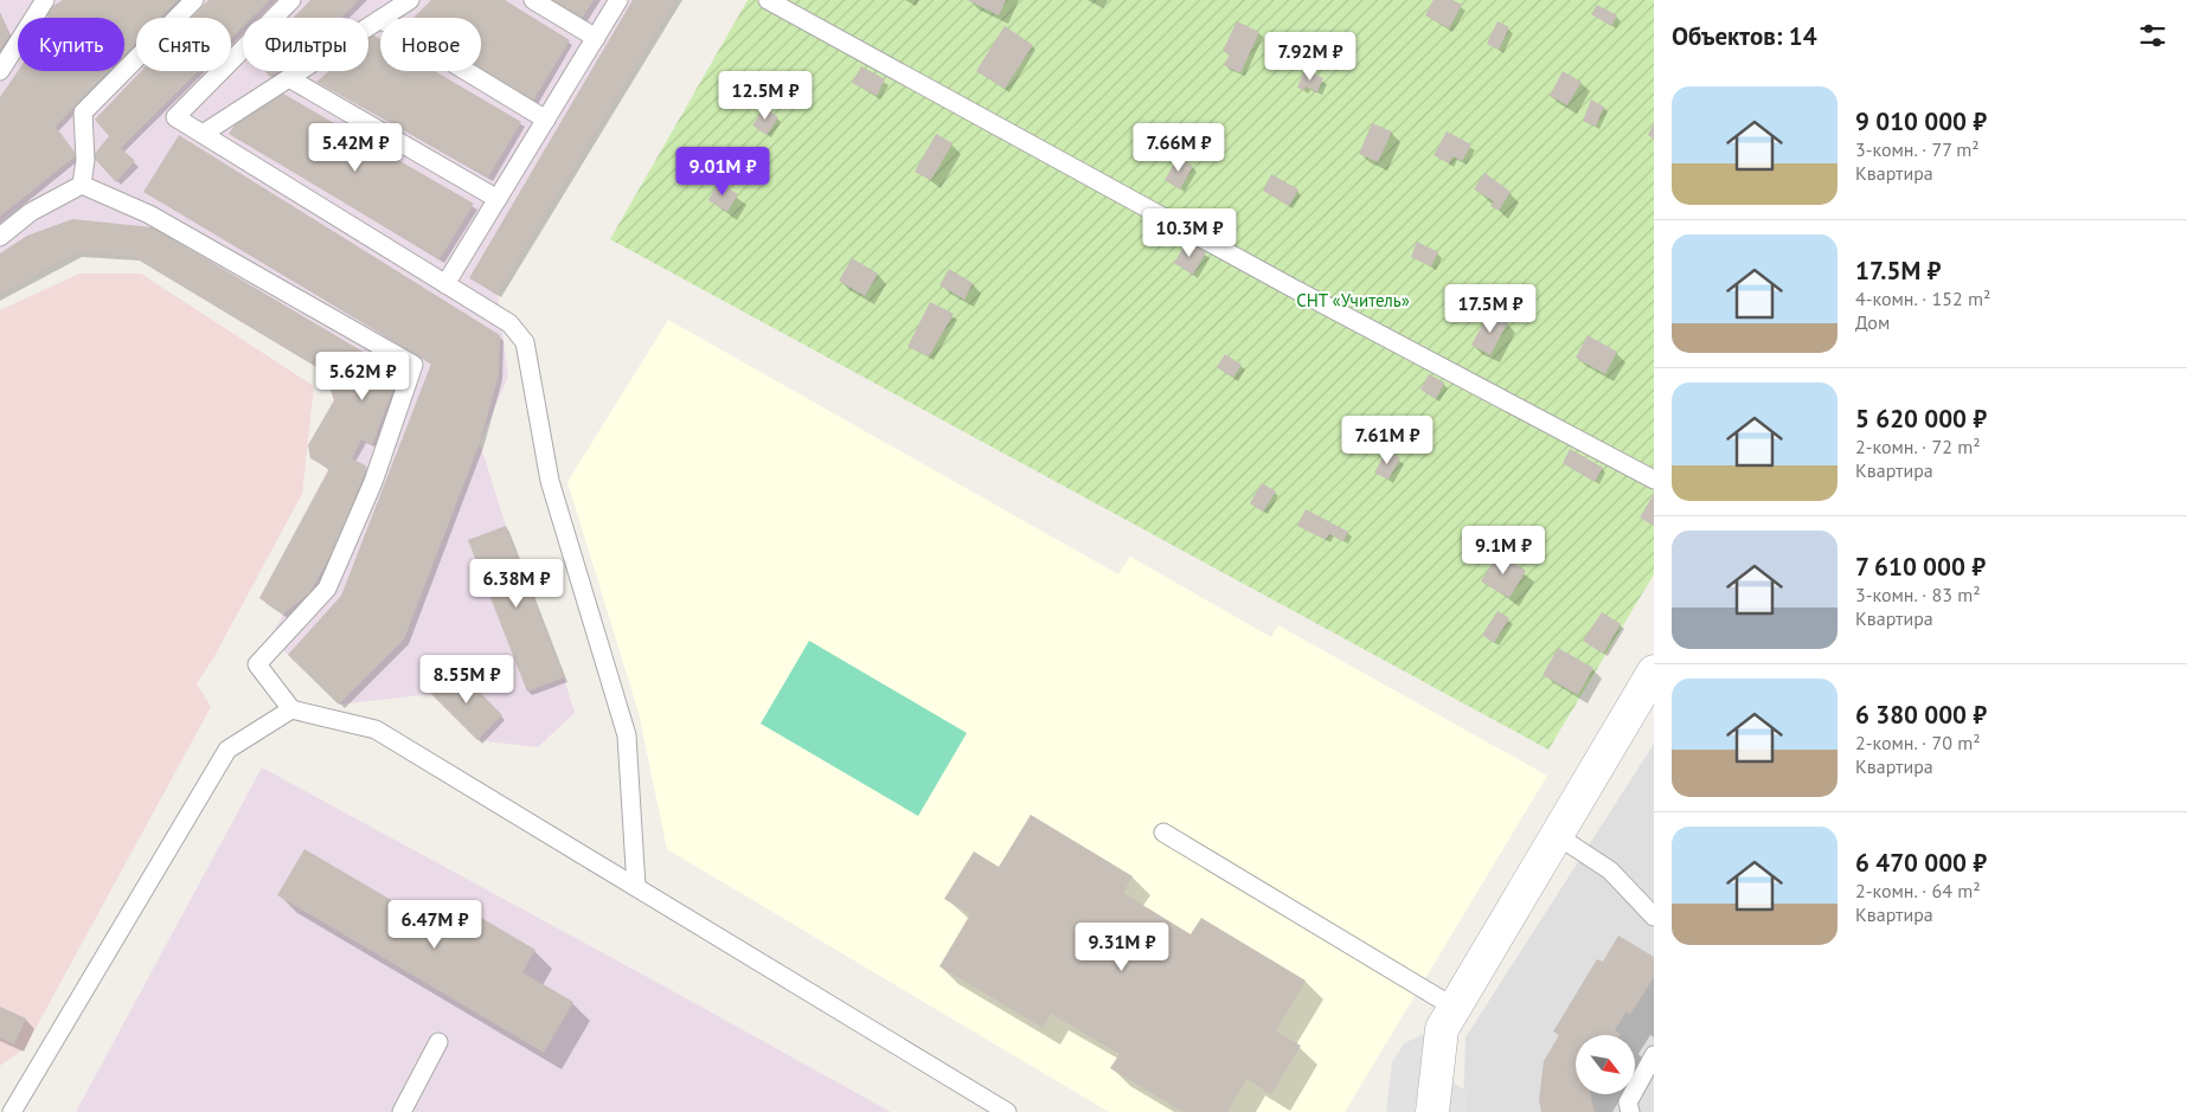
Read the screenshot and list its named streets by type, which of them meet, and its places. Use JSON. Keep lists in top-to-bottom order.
{
  "parks": ["СНТ «Учитель»"],
  "north": "bottom right",
  "page": {
    "heading": "Объектов: 14",
    "chip": [
      "Купить",
      "Снять",
      "Фильтры",
      "Новое"
    ],
    "price": [
      "7.92M ₽",
      "12.5M ₽",
      "5.42M ₽",
      "7.66M ₽",
      "9.01M ₽",
      "10.3M ₽",
      "17.5M ₽",
      "5.62M ₽",
      "7.61M ₽",
      "9.1M ₽",
      "6.38M ₽",
      "8.55M ₽",
      "6.47M ₽",
      "9.31M ₽"
    ],
    "list": [
      {
        "name": "9 010 000 ₽",
        "note": "3-комн. · 77 m² · Квартира"
      },
      {
        "name": "17.5M ₽",
        "note": "4-комн. · 152 m² · Дом"
      },
      {
        "name": "5 620 000 ₽",
        "note": "2-комн. · 72 m² · Квартира"
      },
      {
        "name": "7 610 000 ₽",
        "note": "3-комн. · 83 m² · Квартира"
      },
      {
        "name": "6 380 000 ₽",
        "note": "2-комн. · 70 m² · Квартира"
      },
      {
        "name": "6 470 000 ₽",
        "note": "2-комн. · 64 m² · Квартира"
      }
    ]
  }
}
